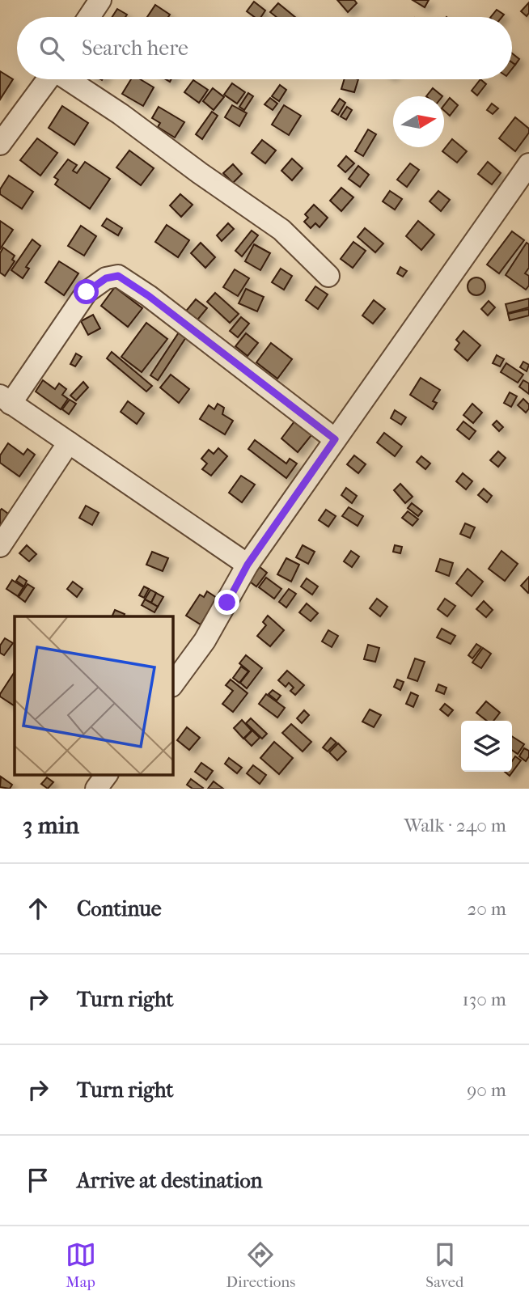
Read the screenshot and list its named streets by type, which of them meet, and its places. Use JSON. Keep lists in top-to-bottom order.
{
  "north": "right",
  "page": {
    "search": "Search here",
    "heading": ["3 min", "Walk · 240 m"],
    "list": [
      ["Continue", "20 m"],
      ["Turn right", "130 m"],
      ["Turn right", "90 m"],
      "Arrive at destination"
    ],
    "nav": ["Map", "Directions", "Saved"]
  }
}
